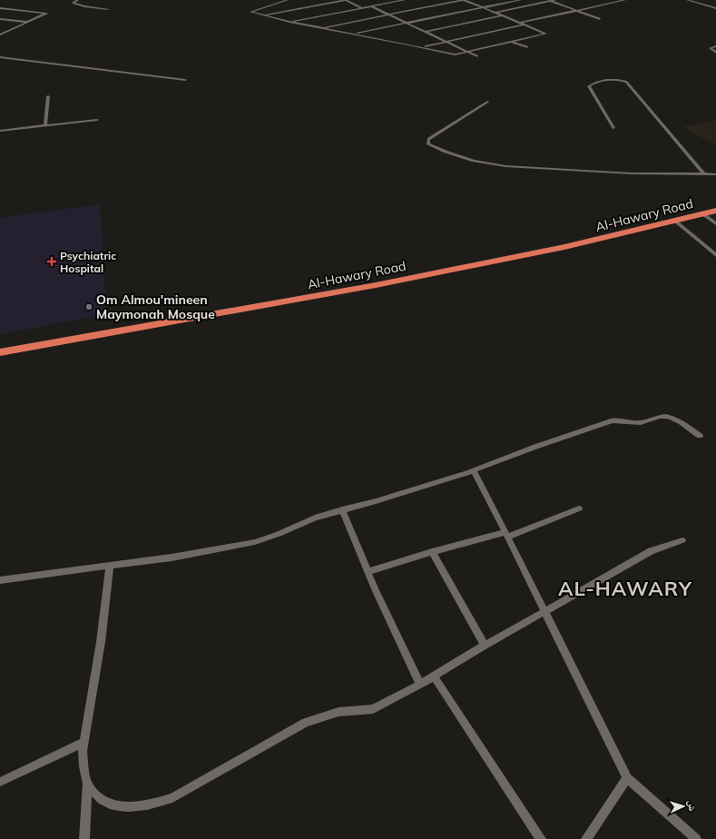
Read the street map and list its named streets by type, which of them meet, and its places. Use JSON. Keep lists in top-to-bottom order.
{
  "streets": {
    "highway": ["Al-Hawary Road"]
  },
  "districts": ["AL-HAWARY"],
  "places": {
    "health": ["Psychiatric Hospital"],
    "other": ["Om Almou'mineen Maymonah Mosque"]
  },
  "north": "right"
}
